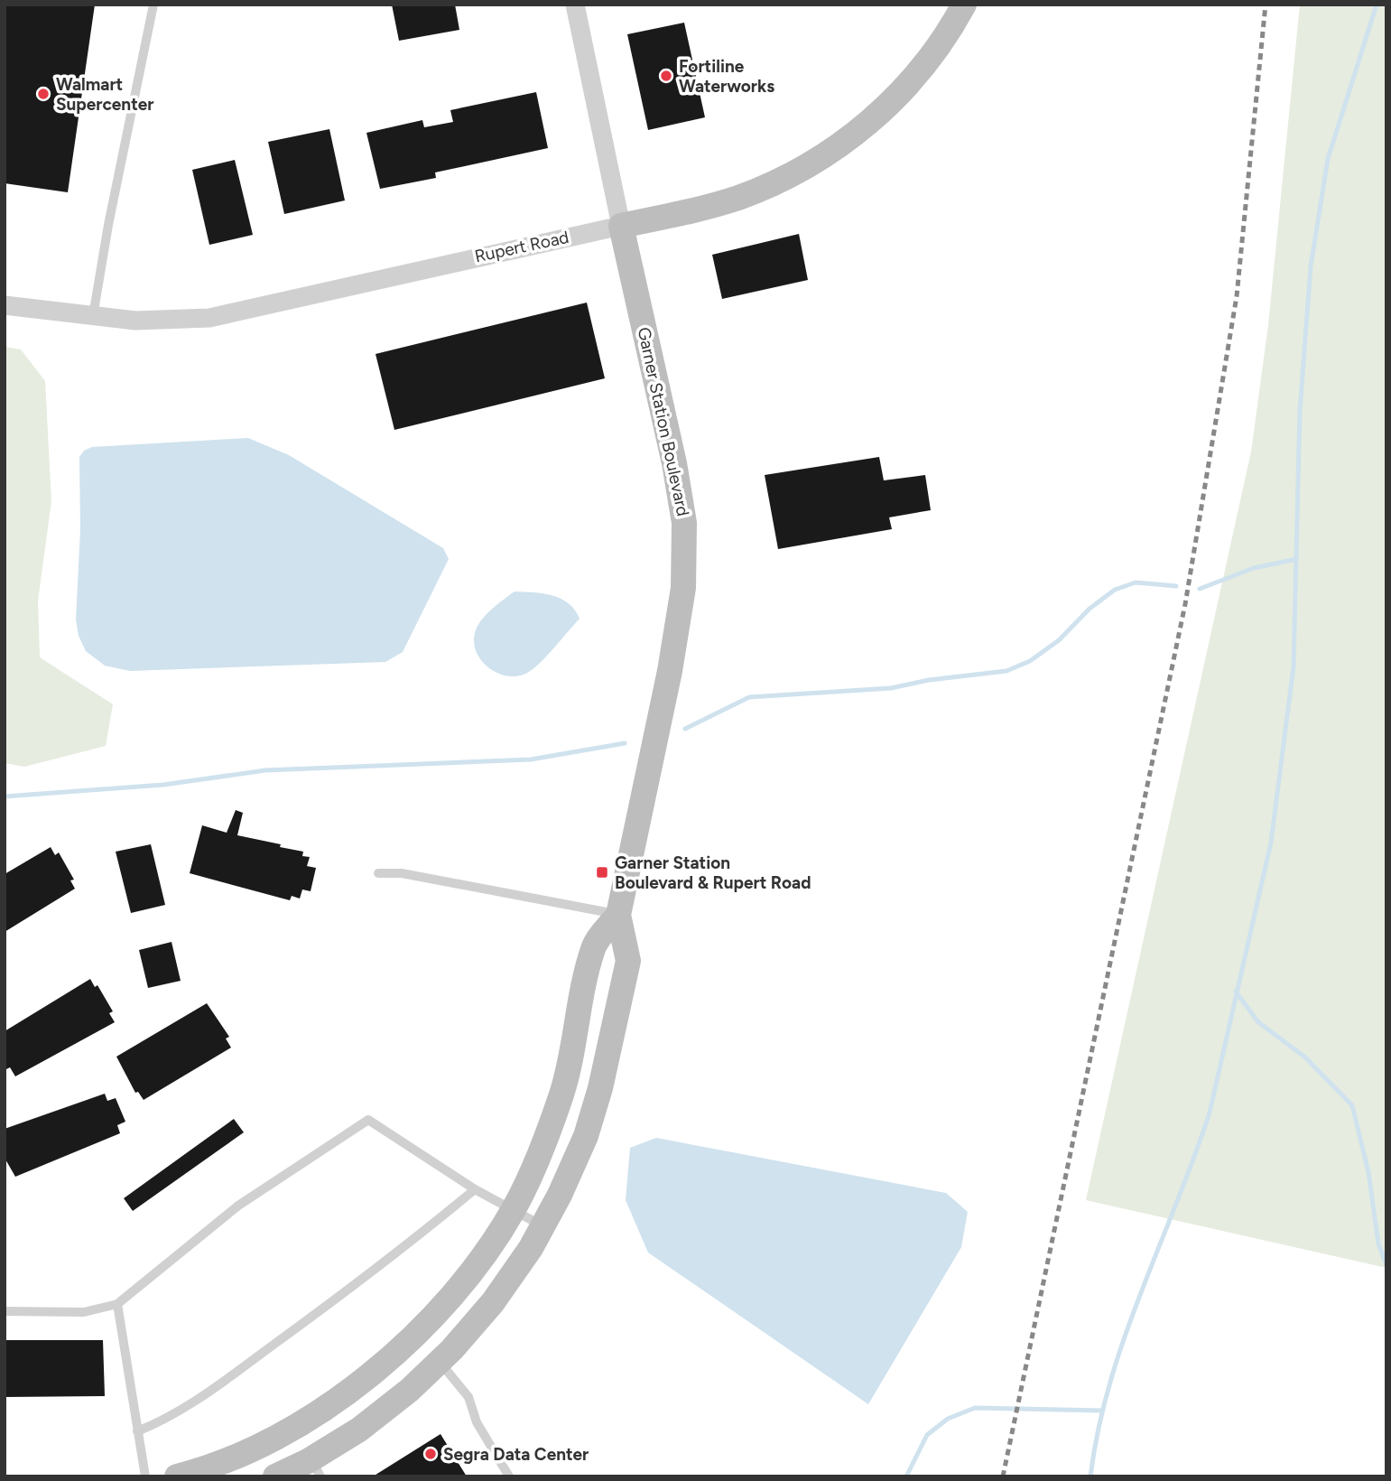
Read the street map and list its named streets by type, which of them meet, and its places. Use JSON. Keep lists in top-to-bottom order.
{
  "streets": {
    "street": ["Rupert Road", "Garner Station Boulevard"]
  },
  "crossings": [
    ["Rupert Road", "Garner Station Boulevard"]
  ],
  "places": {
    "other": ["Fortiline Waterworks", "Walmart Supercenter", "Segra Data Center"],
    "transit": ["Garner Station Boulevard & Rupert Road"]
  }
}
